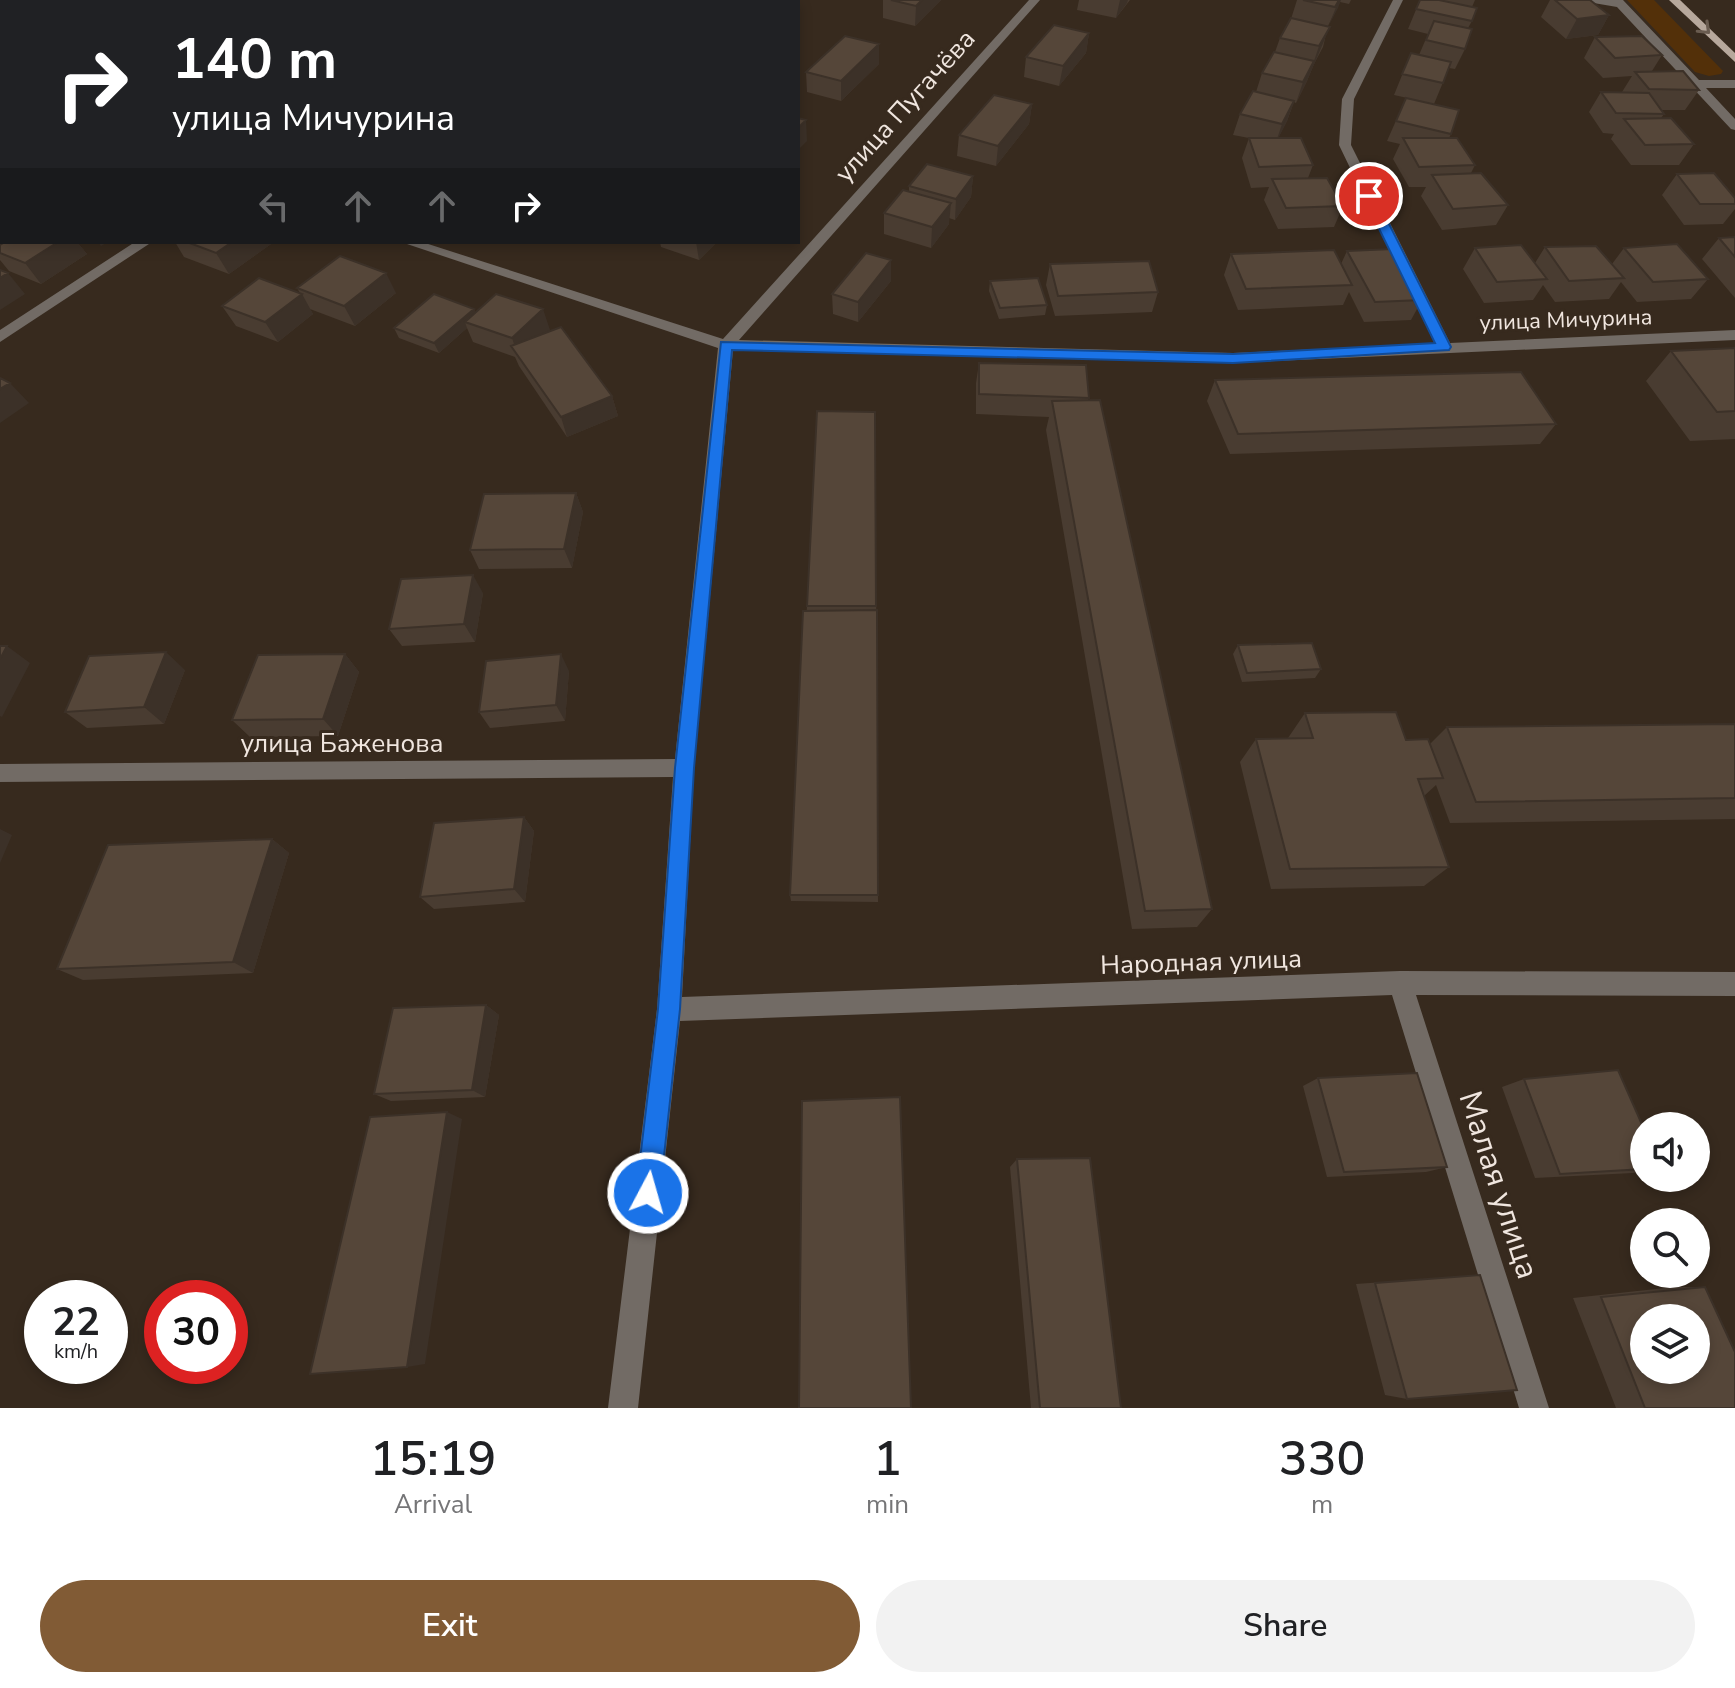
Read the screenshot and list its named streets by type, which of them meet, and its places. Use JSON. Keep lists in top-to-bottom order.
{
  "streets": {
    "street": [
      "улица Пугачёва",
      "улица Мичурина",
      "улица Баженова",
      "Народная улица",
      "Малая улица"
    ]
  },
  "crossings": [
    ["улица Пугачёва", "улица Мичурина"],
    ["Народная улица", "Малая улица"]
  ],
  "page": {
    "turn": ["140 m", "улица Мичурина"],
    "speed": "22 km/h",
    "limit": "30",
    "eta": [
      "15:19",
      "Arrival",
      "1",
      "min",
      "330",
      "m"
    ],
    "buttons": ["Exit", "Share"]
  }
}
